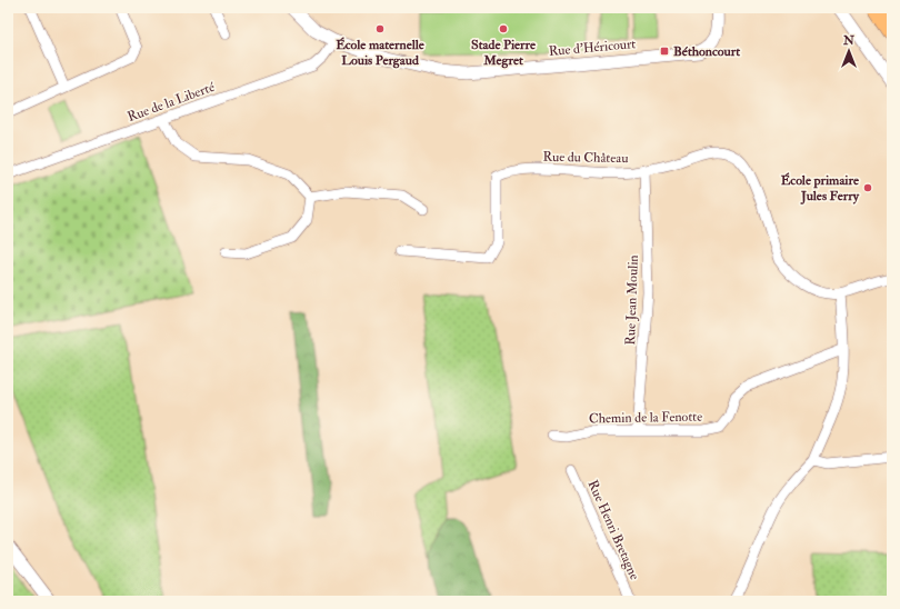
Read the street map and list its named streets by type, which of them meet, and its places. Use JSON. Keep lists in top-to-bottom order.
{
  "streets": {
    "street": [
      "Rue d'Héricourt",
      "Rue de la Liberté",
      "Rue du Château",
      "Rue Jean Moulin",
      "Chemin de la Fenotte",
      "Rue Henri Bretagne"
    ]
  },
  "crossings": [
    ["Rue d'Héricourt", "Rue de la Liberté"],
    ["Rue du Château", "Rue Jean Moulin"],
    ["Rue Jean Moulin", "Chemin de la Fenotte"]
  ],
  "places": {
    "other": ["École maternelle Louis Pergaud", "Stade Pierre Megret", "École primaire Jules Ferry"],
    "transit": ["Béthoncourt"]
  },
  "north": "top"
}
